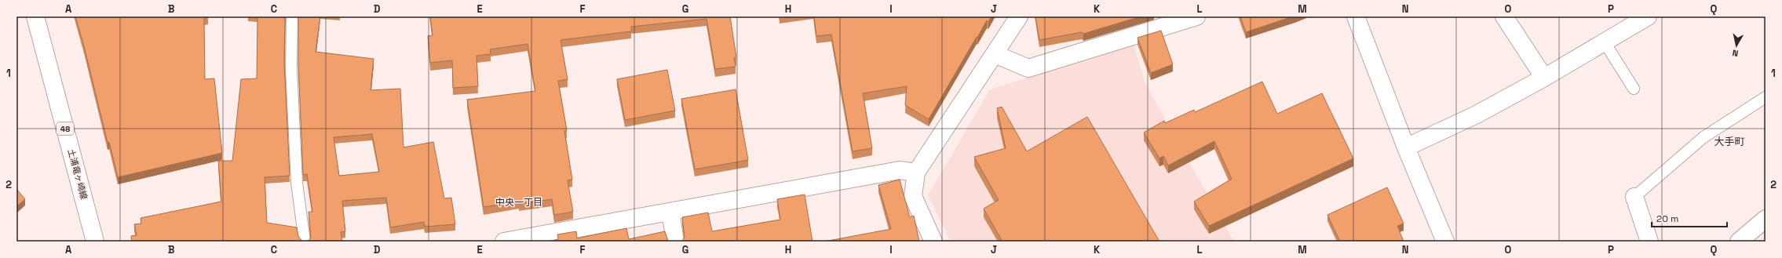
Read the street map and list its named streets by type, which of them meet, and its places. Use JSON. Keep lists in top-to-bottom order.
{
  "streets": {
    "street": ["48", "土浦竜ヶ崎線"]
  },
  "districts": ["大手町", "中央一丁目"],
  "scale_bar": "20 m",
  "north": "bottom",
  "grid": {
    "columns": [
      "A",
      "B",
      "C",
      "D",
      "E",
      "F",
      "G",
      "H",
      "I",
      "J",
      "K",
      "L",
      "M",
      "N",
      "O",
      "P",
      "Q"
    ],
    "rows": ["1", "2"]
  }
}
